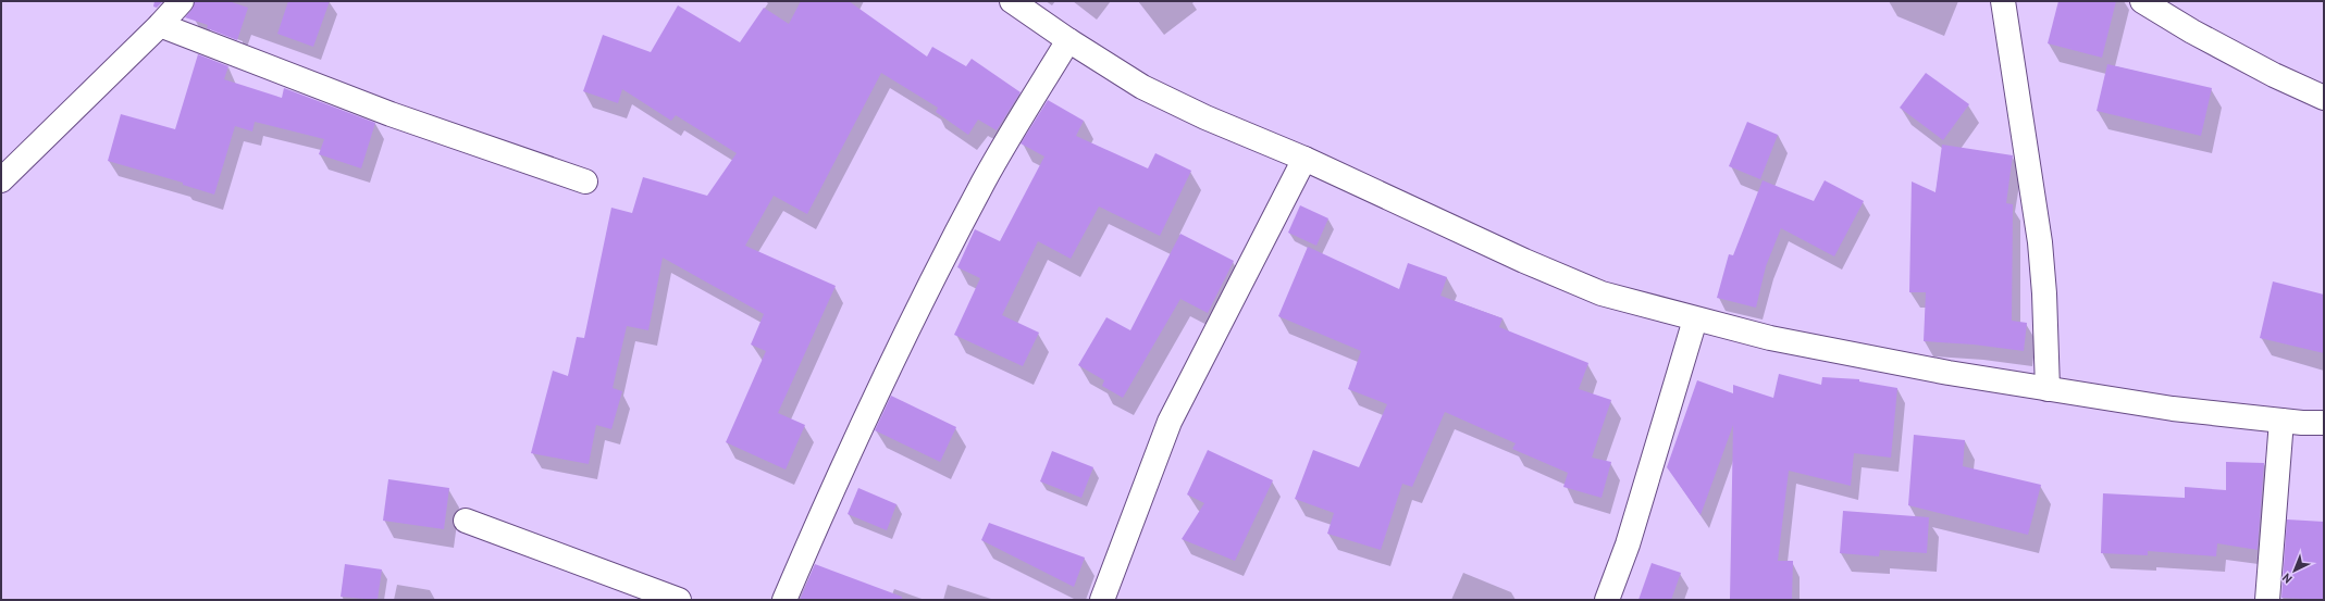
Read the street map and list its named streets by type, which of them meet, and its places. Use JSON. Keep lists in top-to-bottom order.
{
  "north": "bottom left"
}
